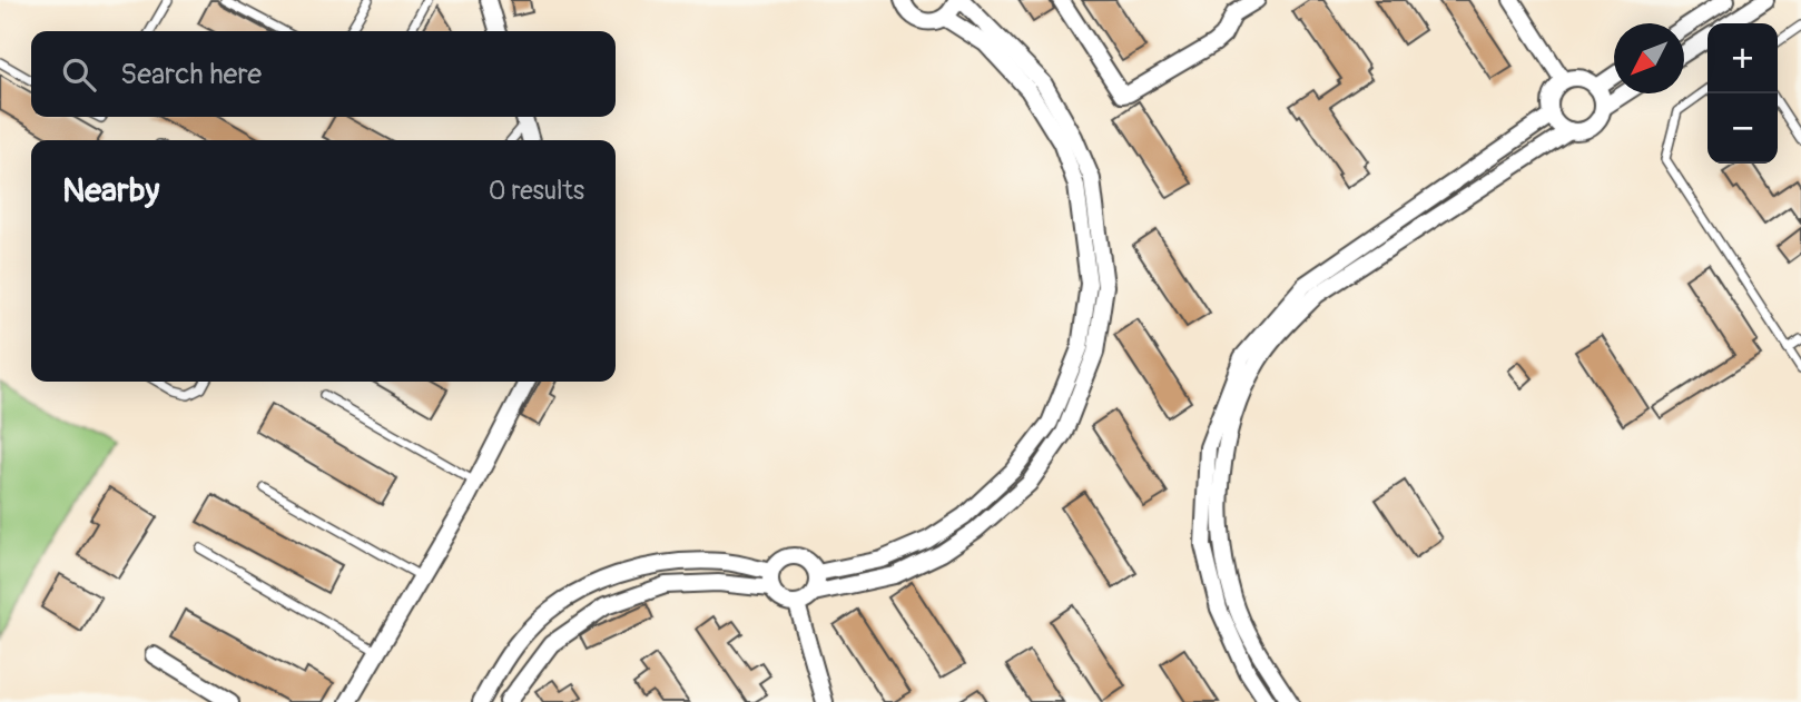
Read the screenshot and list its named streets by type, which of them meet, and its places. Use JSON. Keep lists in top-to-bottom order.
{
  "north": "bottom left",
  "page": {
    "map_buttons": ["+", "−"],
    "search": "Search here",
    "heading": ["Nearby", "0 results"]
  }
}
